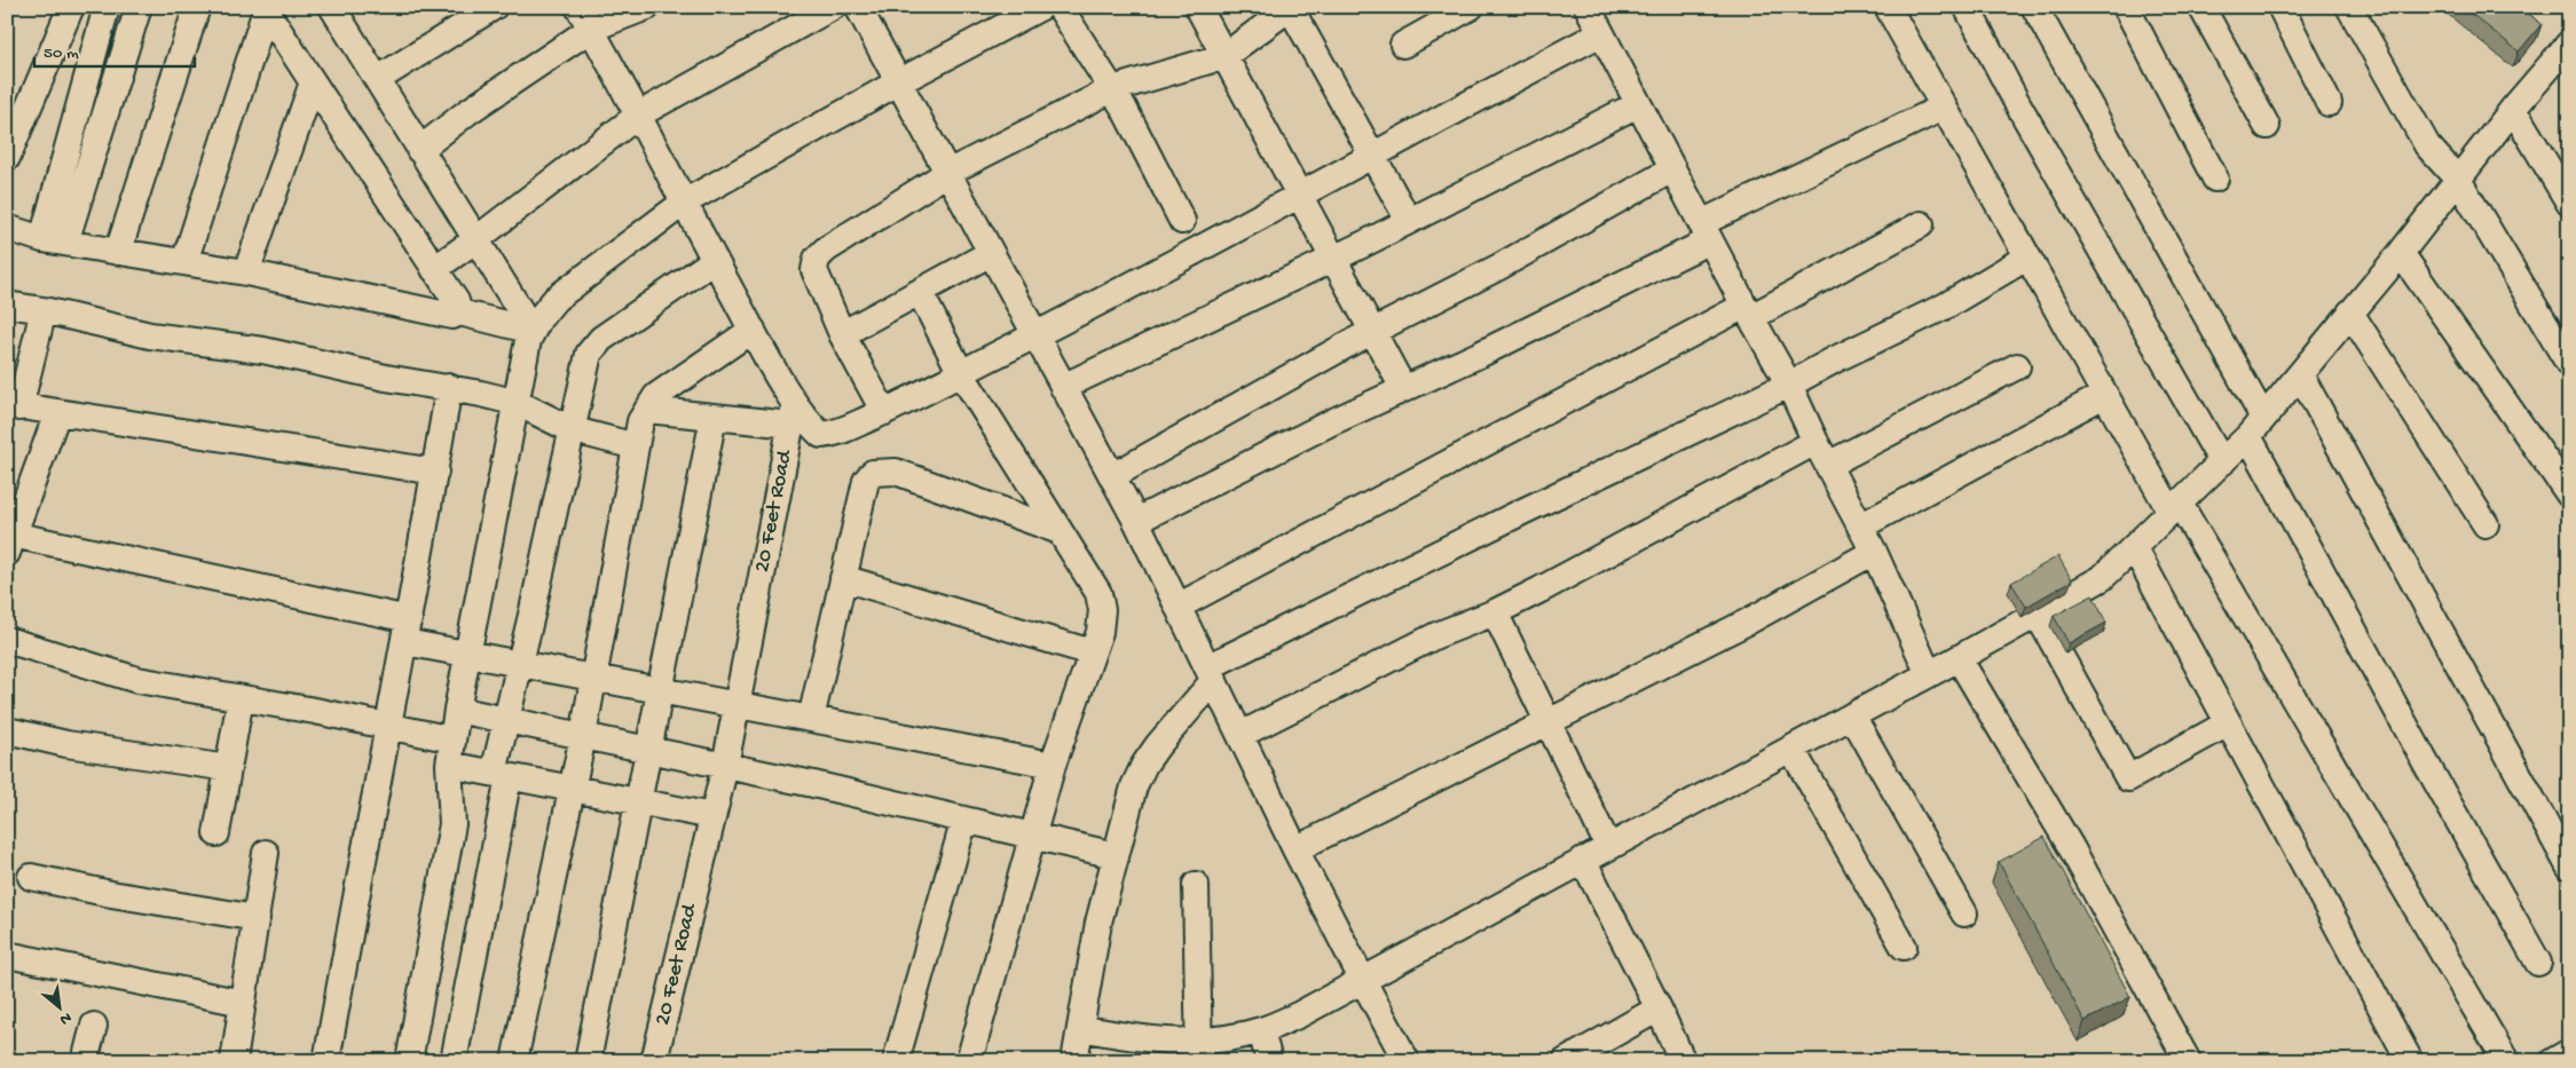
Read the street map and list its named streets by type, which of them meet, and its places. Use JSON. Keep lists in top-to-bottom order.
{
  "streets": {
    "street": ["20 Feet Road"]
  },
  "scale_bar": "50 m",
  "north": "bottom right"
}
